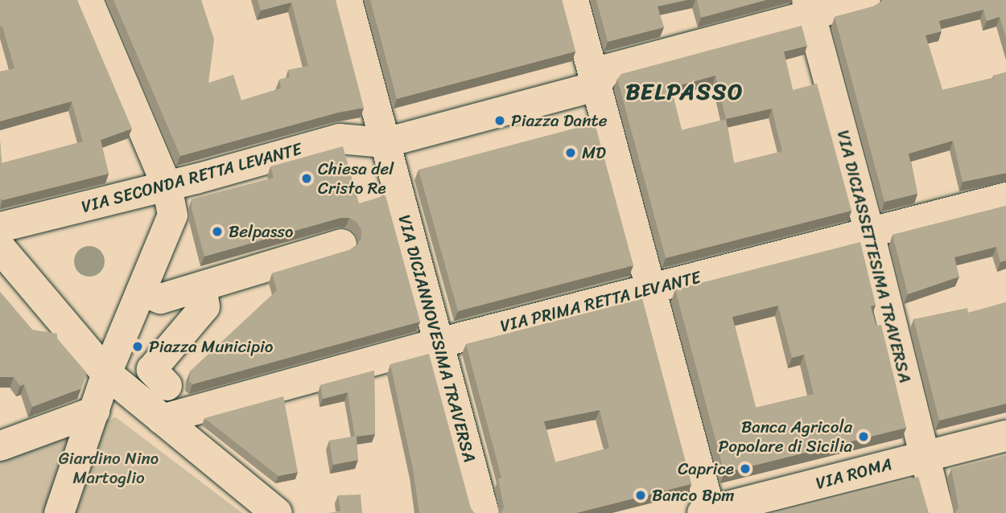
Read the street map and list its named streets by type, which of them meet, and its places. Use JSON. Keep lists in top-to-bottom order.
{
  "streets": {
    "street": [
      "VIA SECONDA RETTA LEVANTE",
      "VIA DICIASSETTESIMA TRAVERSA",
      "VIA PRIMA RETTA LEVANTE",
      "VIA DICIANNOVESIMA TRAVERSA",
      "VIA ROMA"
    ]
  },
  "crossings": [
    ["VIA SECONDA RETTA LEVANTE", "VIA DICIANNOVESIMA TRAVERSA"],
    ["VIA DICIASSETTESIMA TRAVERSA", "VIA PRIMA RETTA LEVANTE"],
    ["VIA DICIASSETTESIMA TRAVERSA", "VIA ROMA"],
    ["VIA PRIMA RETTA LEVANTE", "VIA DICIANNOVESIMA TRAVERSA"]
  ],
  "districts": ["BELPASSO"],
  "parks": ["Giardino Nino Martoglio"],
  "places": [
    "Piazza Dante",
    "MD",
    "Chiesa del Cristo Re",
    "Belpasso",
    "Piazza Municipio",
    "Banca Agricola Popolare di Sicilia",
    "Caprice",
    "Banco Bpm"
  ]
}
